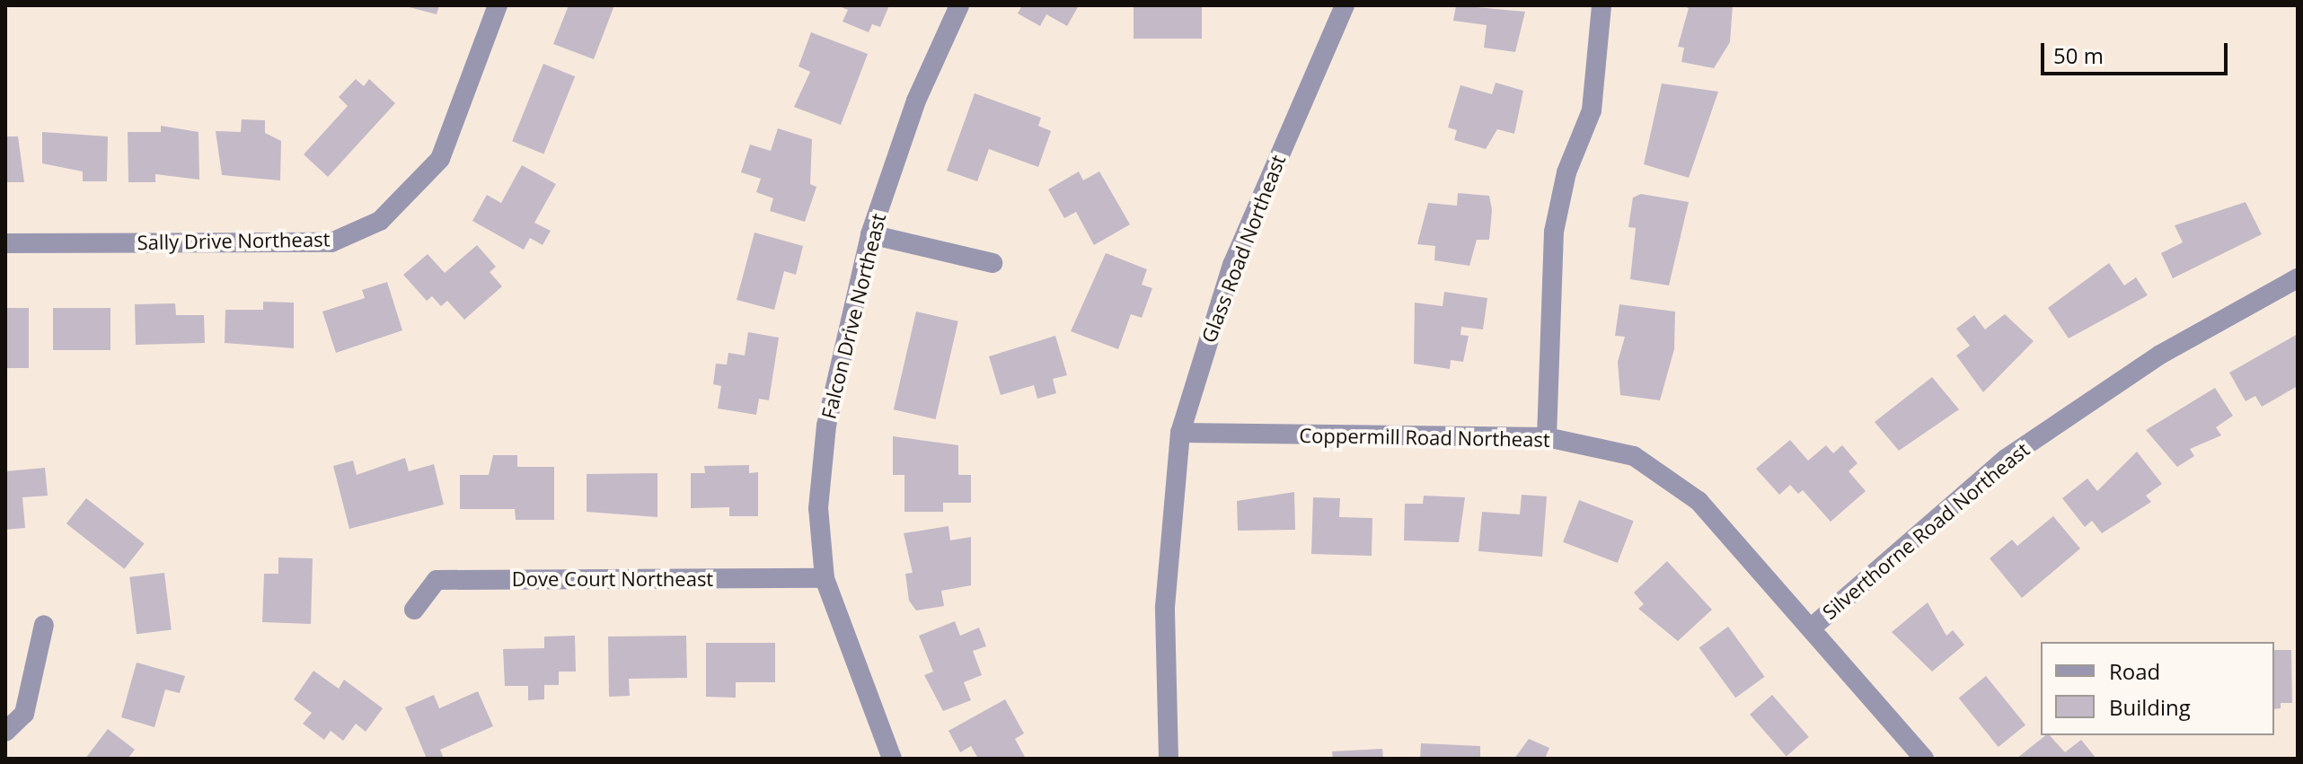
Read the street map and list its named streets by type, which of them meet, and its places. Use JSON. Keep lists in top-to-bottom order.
{
  "streets": {
    "street": [
      "Sally Drive Northeast",
      "Glass Road Northeast",
      "Falcon Drive Northeast",
      "Coppermill Road Northeast",
      "Silverthorne Road Northeast",
      "Dove Court Northeast"
    ]
  },
  "crossings": [
    ["Glass Road Northeast", "Coppermill Road Northeast"],
    ["Falcon Drive Northeast", "Dove Court Northeast"],
    ["Coppermill Road Northeast", "Silverthorne Road Northeast"]
  ],
  "legend": ["Road", "Building"],
  "scale_bar": "50 m"
}
